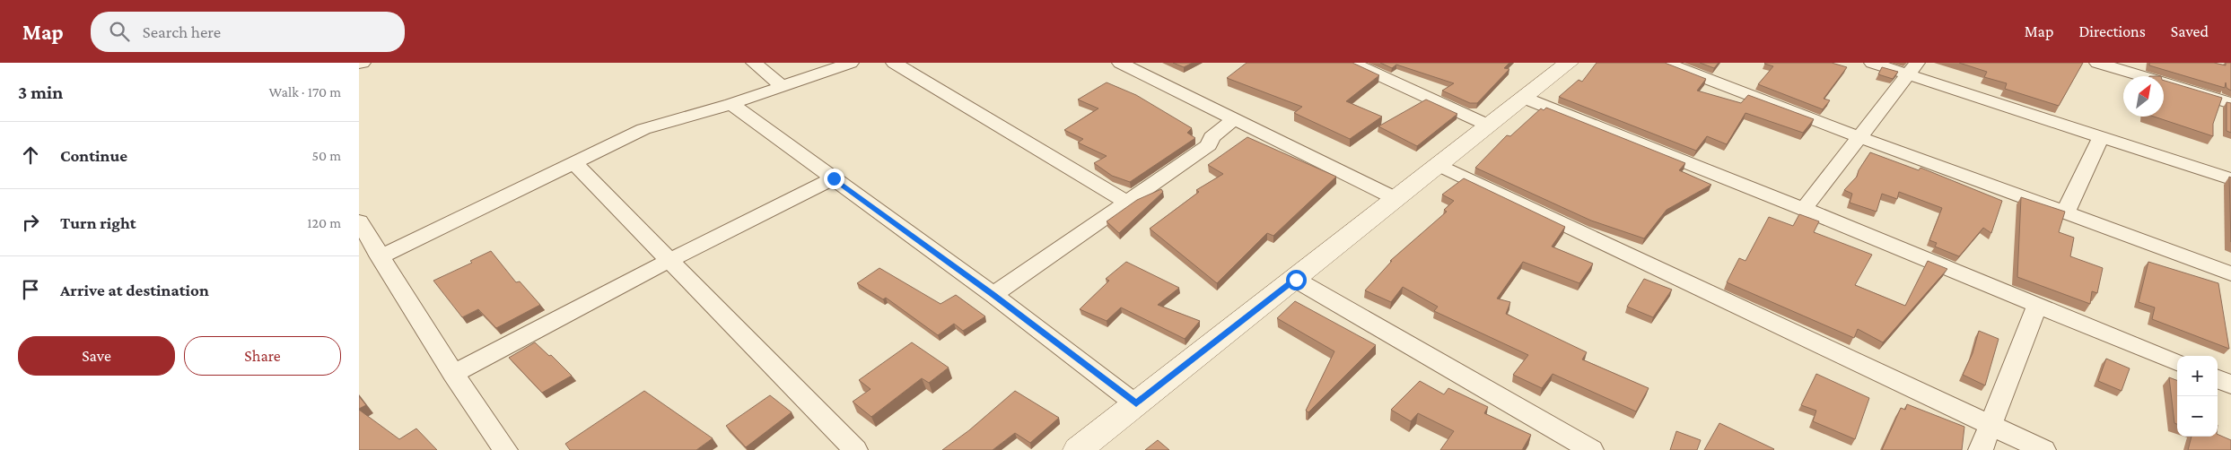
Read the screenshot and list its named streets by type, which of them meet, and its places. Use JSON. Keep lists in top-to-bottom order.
{
  "north": "top right",
  "page": {
    "header": "Map",
    "search": "Search here",
    "nav": ["Map", "Directions", "Saved"],
    "heading": ["3 min", "Walk · 170 m"],
    "list": [
      ["Continue", "50 m"],
      ["Turn right", "120 m"],
      "Arrive at destination"
    ],
    "buttons": ["Save", "Share"],
    "map_buttons": ["+", "−"]
  }
}
